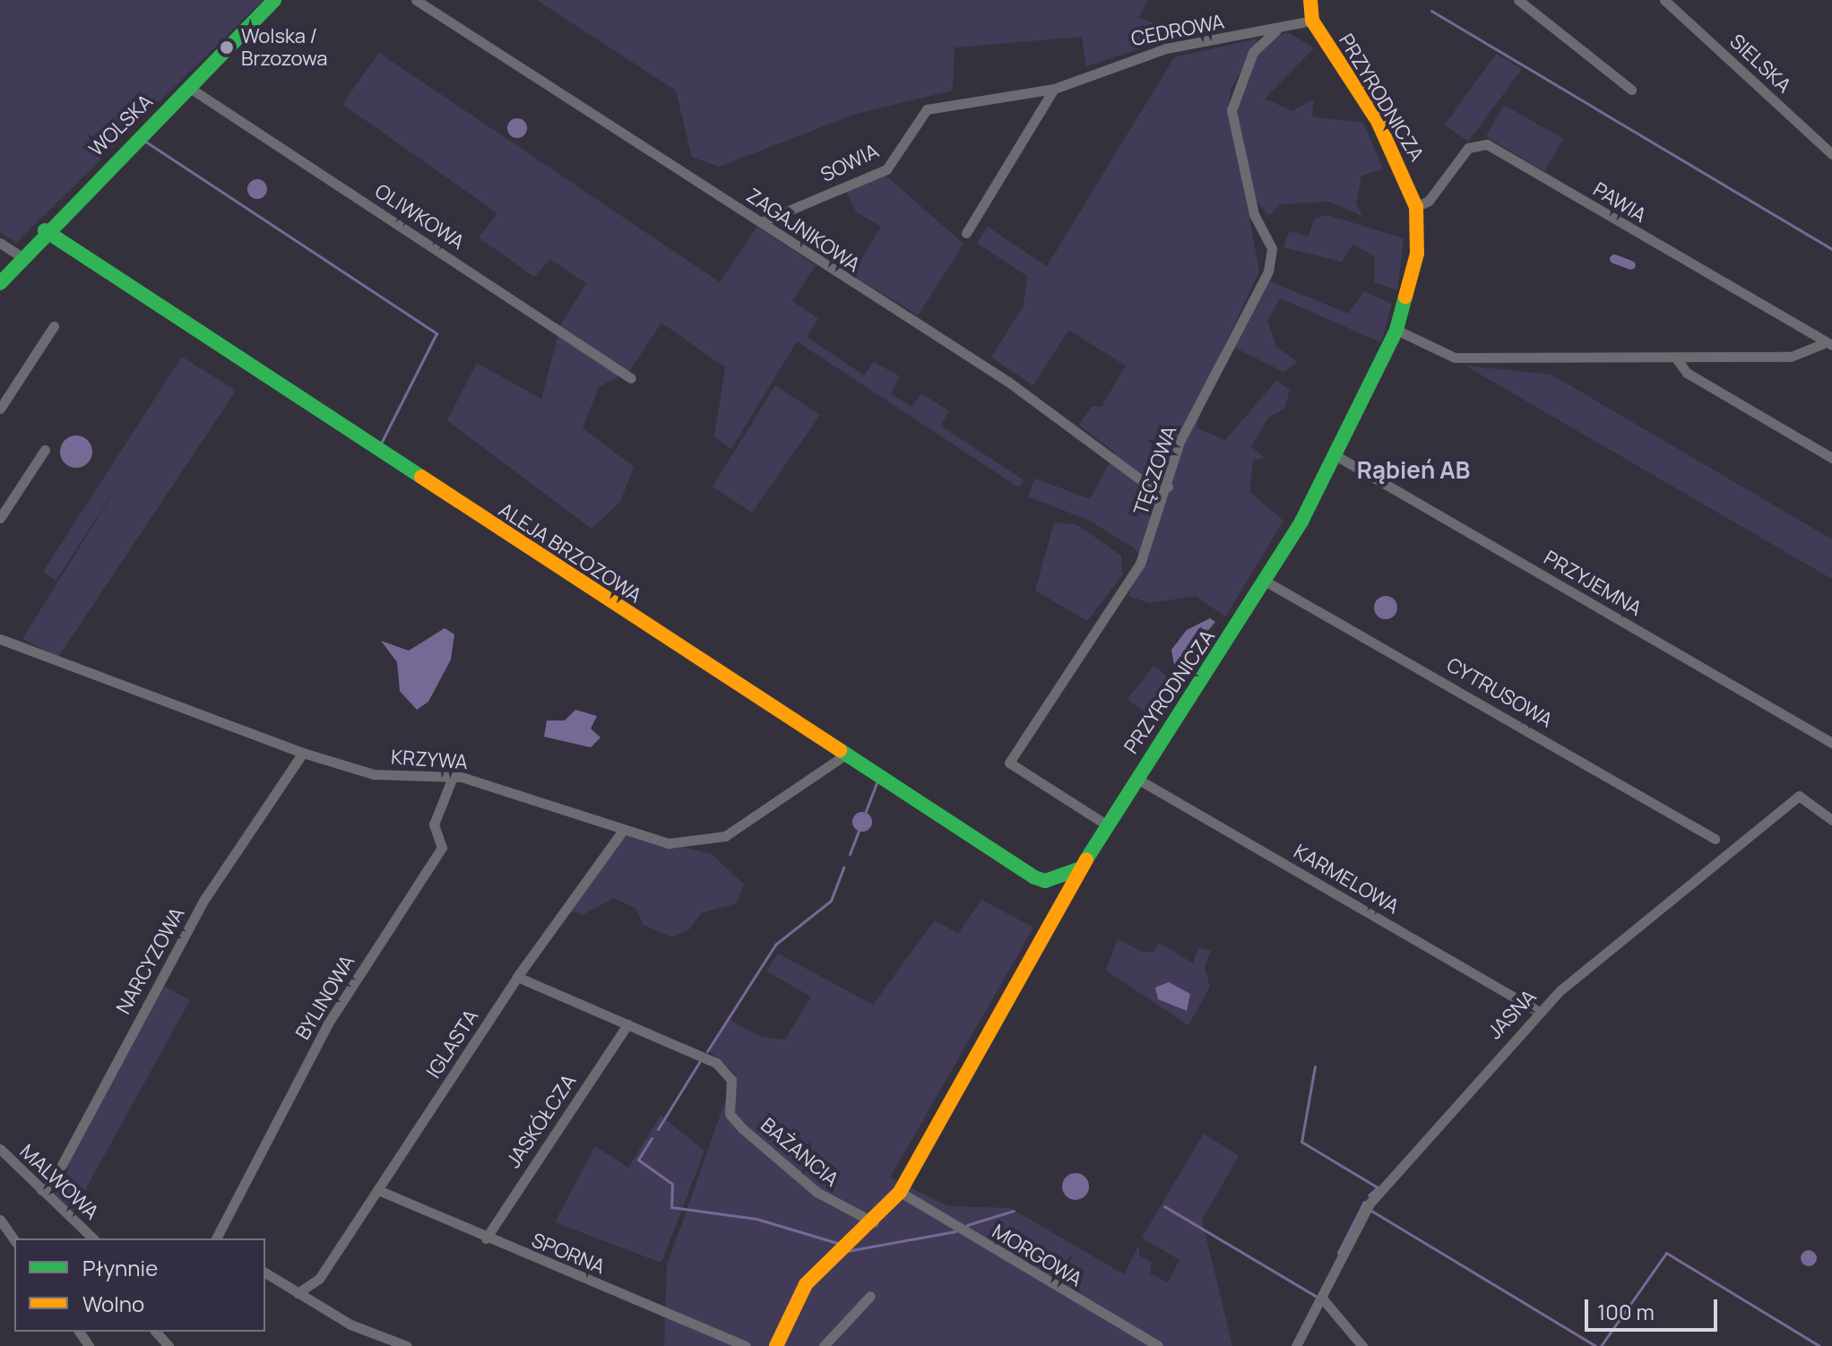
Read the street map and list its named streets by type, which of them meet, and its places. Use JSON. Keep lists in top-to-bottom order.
{
  "streets": {
    "street": [
      "CEDROWA",
      "SIELSKA",
      "PRZYRODNICZA",
      "WOLSKA",
      "SOWIA",
      "PAWIA",
      "OLIWKOWA",
      "ZAGAJNIKOWA",
      "TĘCZOWA",
      "ALEJA BRZOZOWA",
      "PRZYJEMNA",
      "CYTRUSOWA",
      "KRZYWA",
      "KARMELOWA",
      "NARCYZOWA",
      "BYLINOWA",
      "JASNA",
      "IGLASTA",
      "JASKÓŁCZA",
      "BAŻANCIA",
      "MALWOWA",
      "SPORNA",
      "MORGOWA"
    ]
  },
  "crossings": [
    ["CEDROWA", "PRZYRODNICZA"],
    ["CEDROWA", "SOWIA"],
    ["CEDROWA", "TĘCZOWA"],
    ["PRZYRODNICZA", "PAWIA"],
    ["PRZYRODNICZA", "TĘCZOWA"],
    ["PRZYRODNICZA", "ALEJA BRZOZOWA"],
    ["PRZYRODNICZA", "PRZYJEMNA"],
    ["PRZYRODNICZA", "CYTRUSOWA"],
    ["PRZYRODNICZA", "KARMELOWA"],
    ["PRZYRODNICZA", "BAŻANCIA"],
    ["PRZYRODNICZA", "MORGOWA"],
    ["WOLSKA", "OLIWKOWA"],
    ["WOLSKA", "ALEJA BRZOZOWA"],
    ["SOWIA", "ZAGAJNIKOWA"],
    ["ZAGAJNIKOWA", "TĘCZOWA"],
    ["ALEJA BRZOZOWA", "KRZYWA"],
    ["KRZYWA", "NARCYZOWA"],
    ["KRZYWA", "BYLINOWA"],
    ["KRZYWA", "IGLASTA"],
    ["KARMELOWA", "JASNA"],
    ["NARCYZOWA", "MALWOWA"],
    ["IGLASTA", "SPORNA"],
    ["JASKÓŁCZA", "BAŻANCIA"],
    ["JASKÓŁCZA", "SPORNA"]
  ],
  "districts": ["Rąbień AB"],
  "places": ["Wolska / Brzozowa"],
  "legend": ["Płynnie", "Wolno"],
  "scale_bar": "100 m"
}
